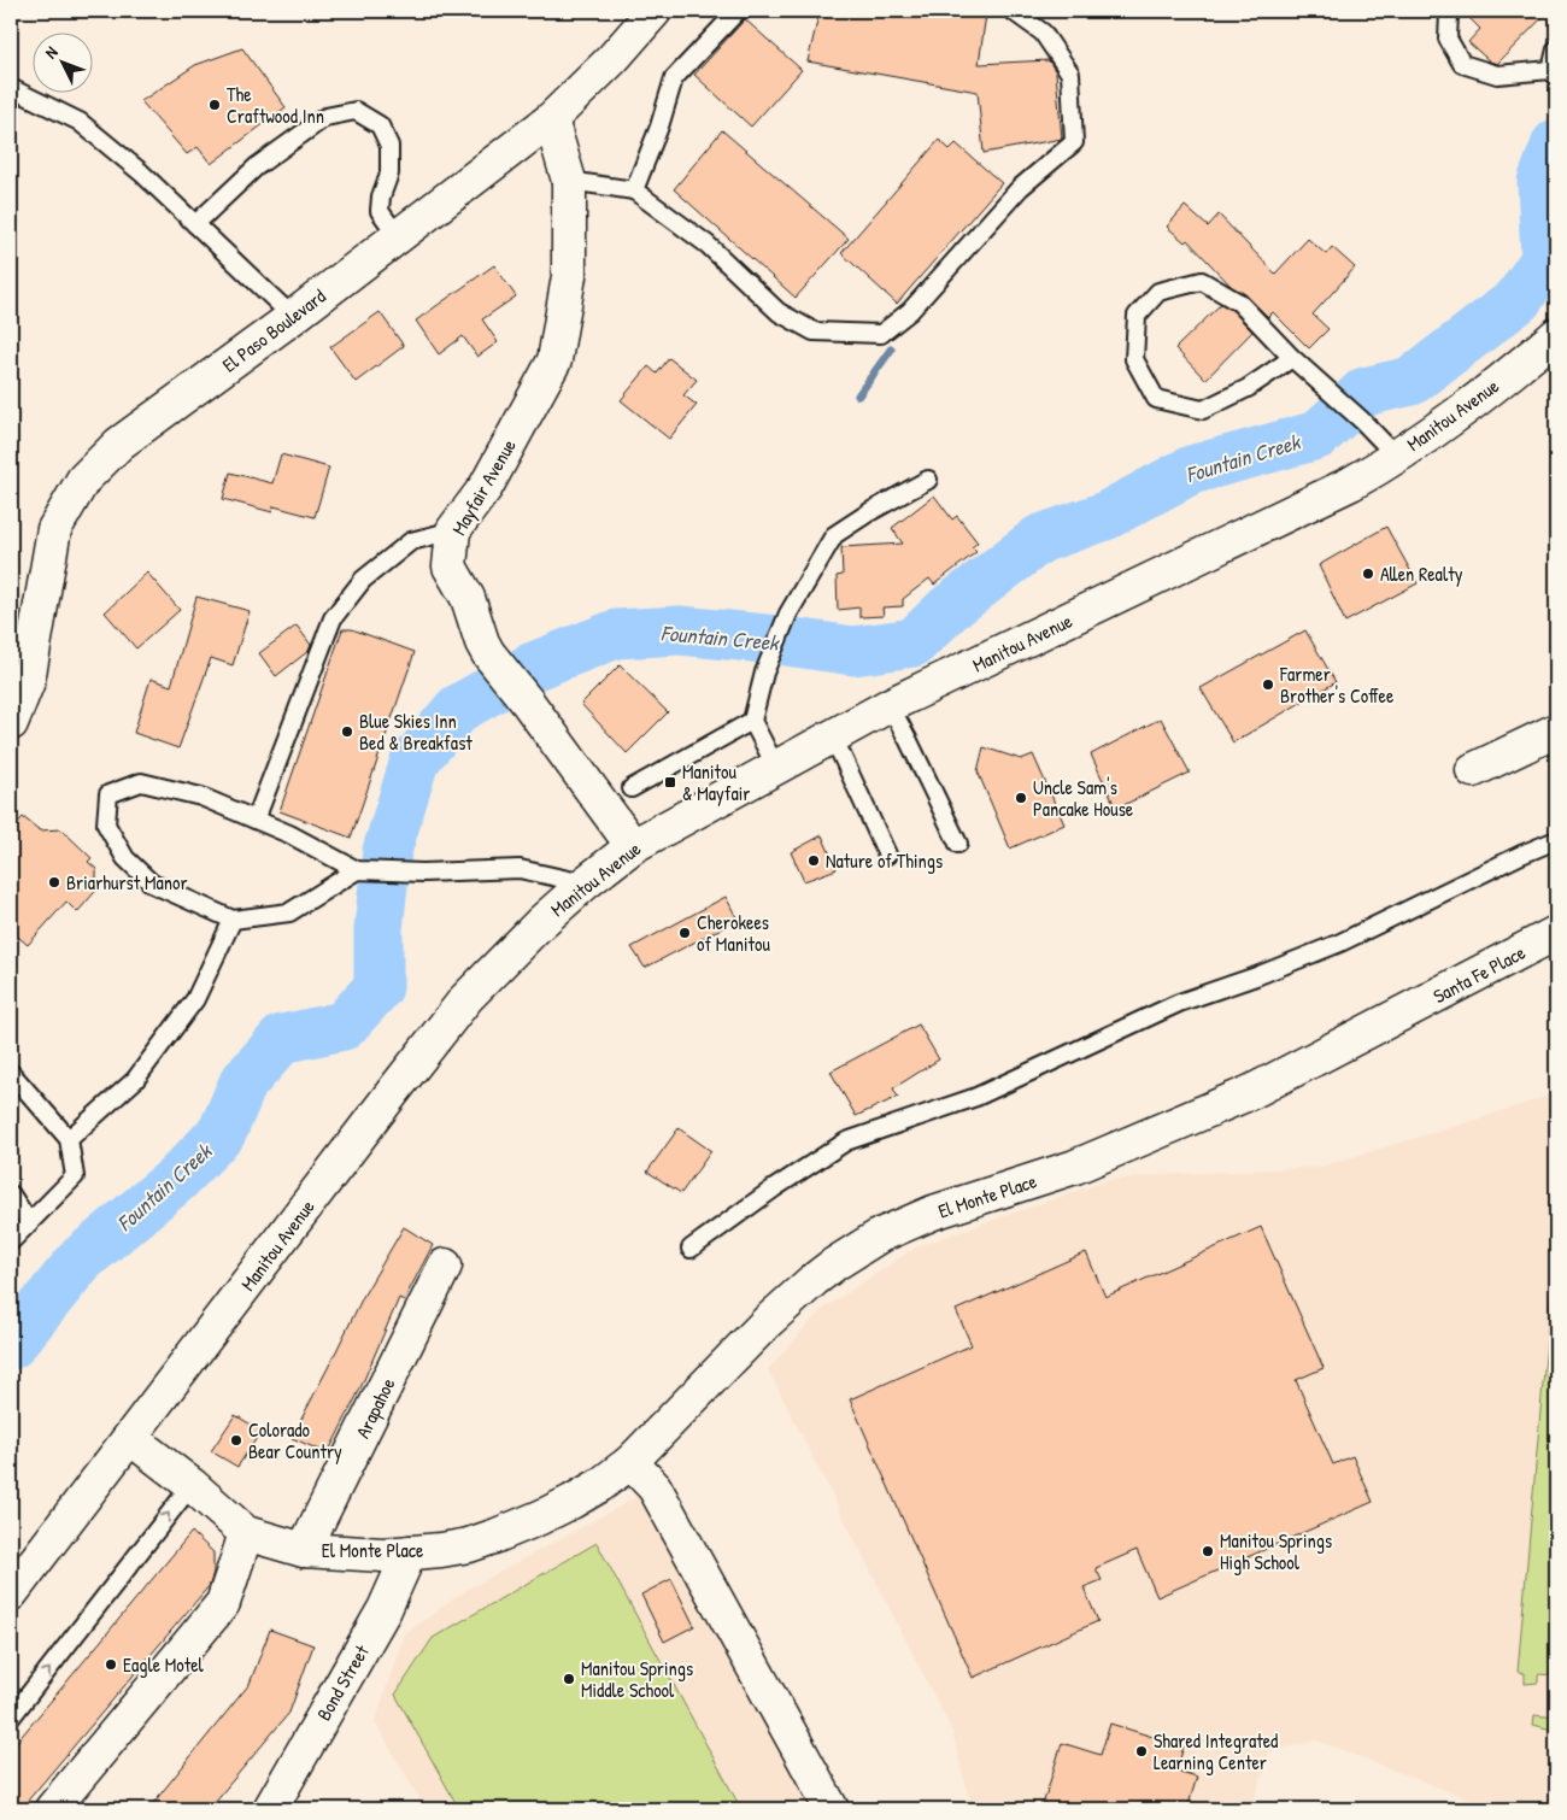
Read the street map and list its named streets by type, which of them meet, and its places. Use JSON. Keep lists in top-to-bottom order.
{
  "streets": {
    "street": [
      "El Paso Boulevard",
      "Manitou Avenue",
      "Mayfair Avenue",
      "Santa Fe Place",
      "El Monte Place",
      "Arapahoe",
      "Bond Street"
    ]
  },
  "crossings": [
    ["El Paso Boulevard", "Mayfair Avenue"],
    ["Manitou Avenue", "Mayfair Avenue"],
    ["Manitou Avenue", "El Monte Place"],
    ["Santa Fe Place", "El Monte Place"],
    ["El Monte Place", "Arapahoe"],
    ["El Monte Place", "Bond Street"]
  ],
  "water": ["Fountain Creek"],
  "places": {
    "other": [
      "The Craftwood Inn",
      "Allen Realty",
      "Farmer Brother's Coffee",
      "Blue Skies Inn Bed & Breakfast",
      "Uncle Sam's Pancake House",
      "Nature of Things",
      "Briarhurst Manor",
      "Cherokees of Manitou",
      "Colorado Bear Country",
      "Manitou Springs High School",
      "Eagle Motel",
      "Manitou Springs Middle School",
      "Shared Integrated Learning Center"
    ],
    "transit": ["Manitou & Mayfair"]
  },
  "north": "top left"
}
